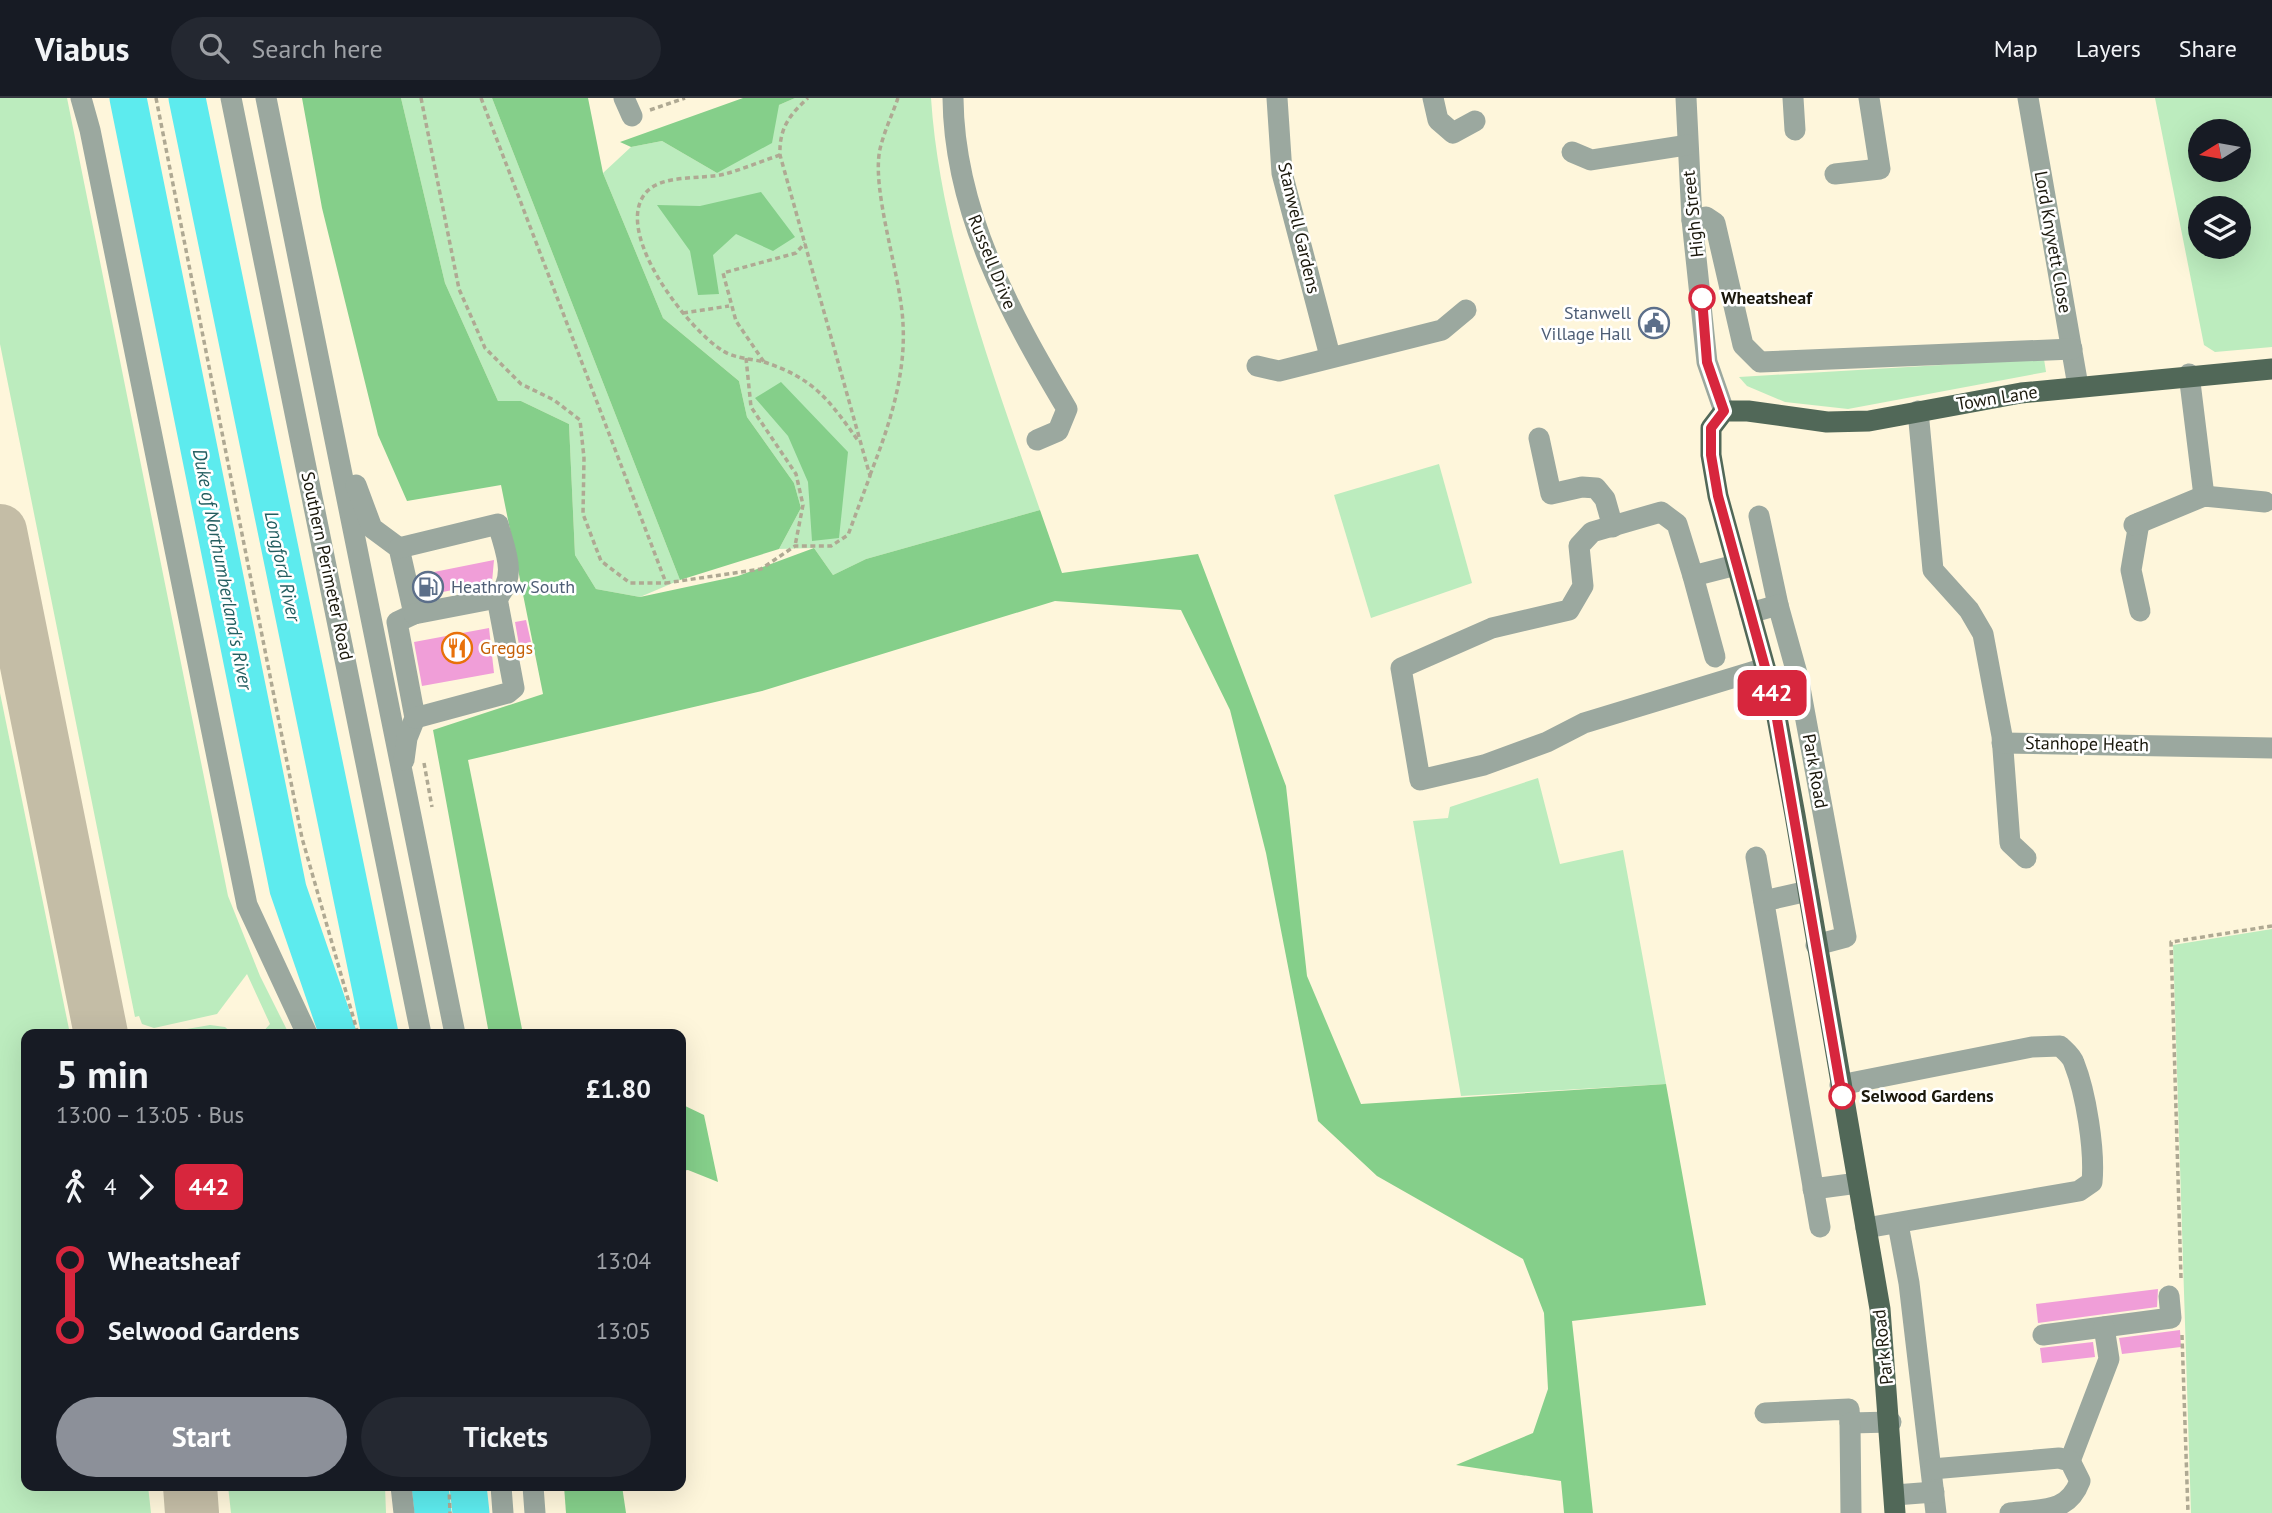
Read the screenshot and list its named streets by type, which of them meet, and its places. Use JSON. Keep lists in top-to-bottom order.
{
  "streets": {
    "main road": ["Town Lane", "Park Road"],
    "street": [
      "High Street",
      "Stanwell Gardens",
      "Lord Knyvett Close",
      "Russell Drive",
      "Southern Perimeter Road",
      "Stanhope Heath"
    ]
  },
  "crossings": [
    ["High Street", "Town Lane"],
    ["High Street", "Park Road"],
    ["Lord Knyvett Close", "Town Lane"],
    ["Town Lane", "Stanhope Heath"],
    ["Town Lane", "Park Road"]
  ],
  "water": ["Longford River", "Duke of Northumberland's River"],
  "places": {
    "other": ["Wheatsheaf", "Selwood Gardens"],
    "public building": ["Stanwell Village Hall"],
    "fuel station": ["Heathrow South"],
    "restaurant": ["Greggs"]
  },
  "lines": ["bus line 442"],
  "north": "left",
  "page": {
    "header": "Viabus",
    "search": "Search here",
    "nav": ["Map", "Layers", "Share"],
    "on_map": "442",
    "heading": ["5 min", "13:00 – 13:05 · Bus", "£1.80"],
    "legs": ["4", "442"],
    "list": [
      {
        "name": "Wheatsheaf",
        "value": "13:04"
      },
      {
        "name": "Selwood Gardens",
        "value": "13:05"
      }
    ],
    "buttons": ["Start", "Tickets"]
  }
}
